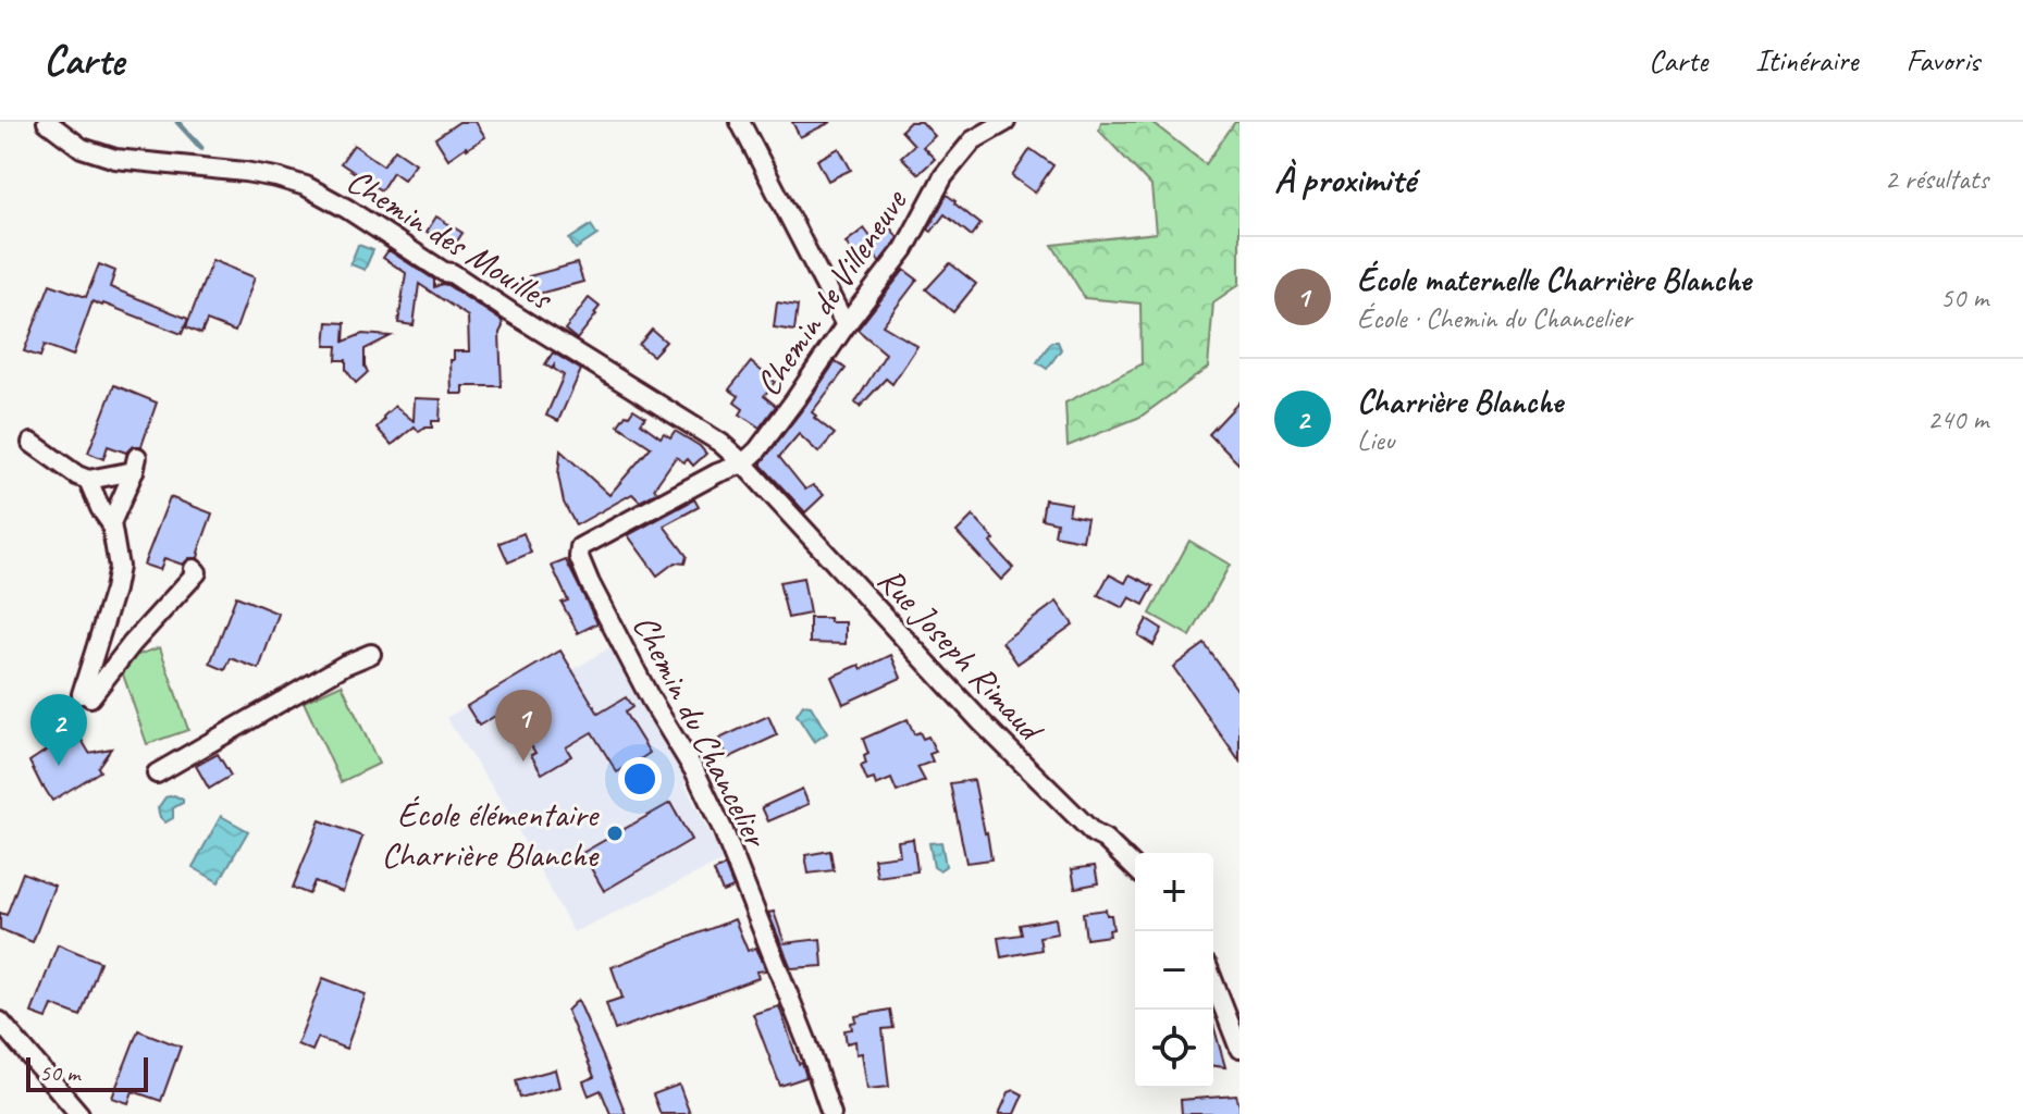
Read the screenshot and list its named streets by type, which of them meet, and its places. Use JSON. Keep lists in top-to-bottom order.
{
  "streets": {
    "street": [
      "Chemin des Mouilles",
      "Chemin de Villeneuve",
      "Rue Joseph Rimaud",
      "Chemin du Chancelier"
    ]
  },
  "crossings": [
    ["Chemin des Mouilles", "Chemin de Villeneuve"],
    ["Chemin des Mouilles", "Rue Joseph Rimaud"],
    ["Chemin des Mouilles", "Chemin du Chancelier"],
    ["Chemin de Villeneuve", "Rue Joseph Rimaud"],
    ["Chemin de Villeneuve", "Chemin du Chancelier"],
    ["Rue Joseph Rimaud", "Chemin du Chancelier"]
  ],
  "places": ["École élémentaire Charrière Blanche"],
  "scale_bar": "50 m",
  "page": {
    "header": "Carte",
    "nav": ["Carte", "Itinéraire", "Favoris"],
    "heading": ["À proximité", "2 résultats"],
    "list": [
      {
        "mark": "1",
        "name": "École maternelle Charrière Blanche",
        "note": "École · Chemin du Chancelier",
        "value": "50 m"
      },
      {
        "mark": "2",
        "name": "Charrière Blanche",
        "note": "Lieu",
        "value": "240 m"
      }
    ],
    "pins": ["1", "2"],
    "map_buttons": ["+", "−"],
    "scale": "50 m"
  }
}
